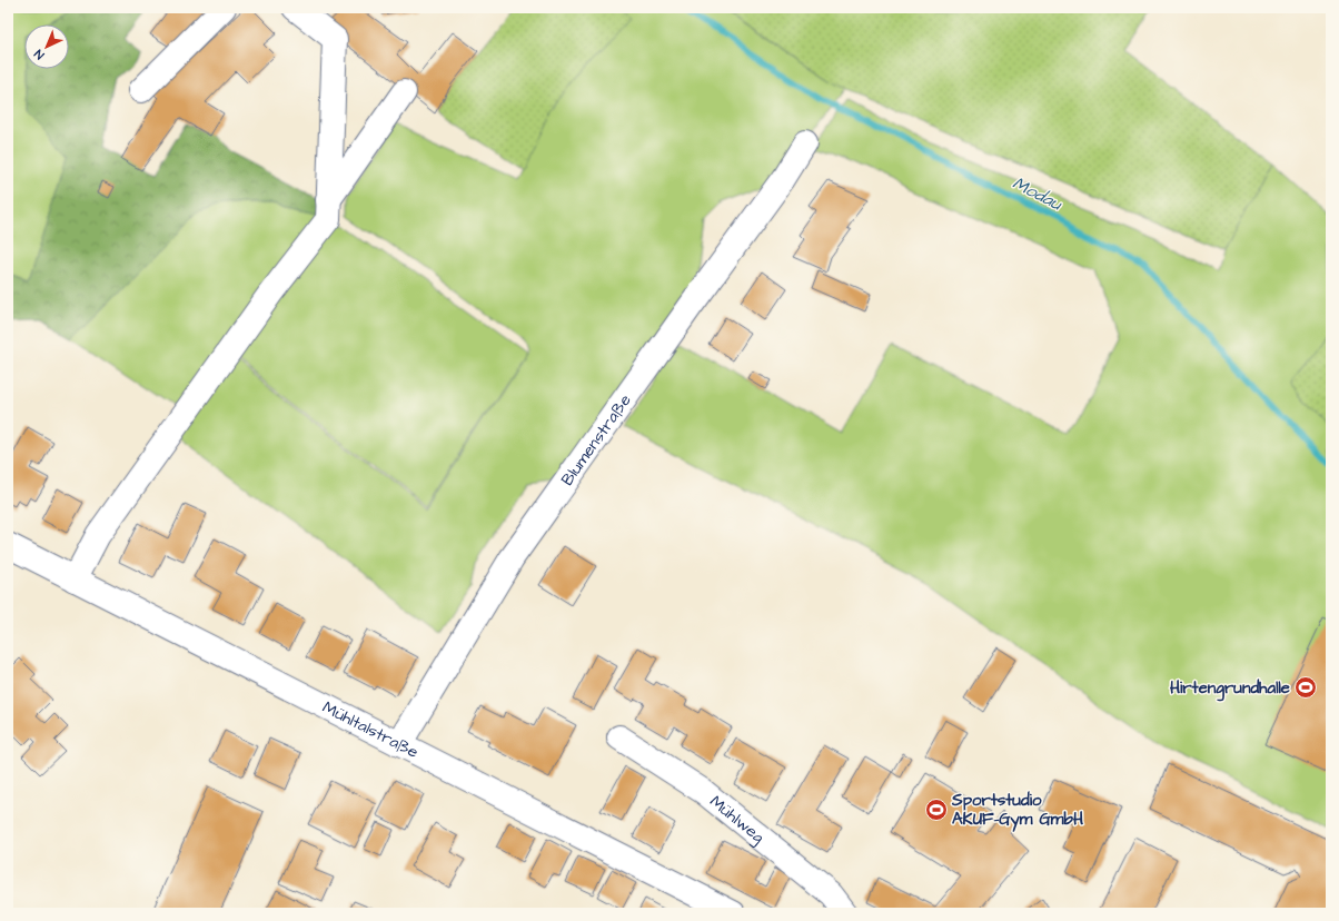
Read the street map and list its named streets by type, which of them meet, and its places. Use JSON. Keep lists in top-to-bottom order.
{
  "streets": {
    "street": ["Blumenstraße", "Mühltalstraße", "Mühlweg"]
  },
  "crossings": [
    ["Blumenstraße", "Mühltalstraße"]
  ],
  "water": ["Modau"],
  "places": {
    "sports": ["Hirtengrundhalle", "Sportstudio AKUF–Gym GmbH"]
  },
  "north": "bottom left"
}
